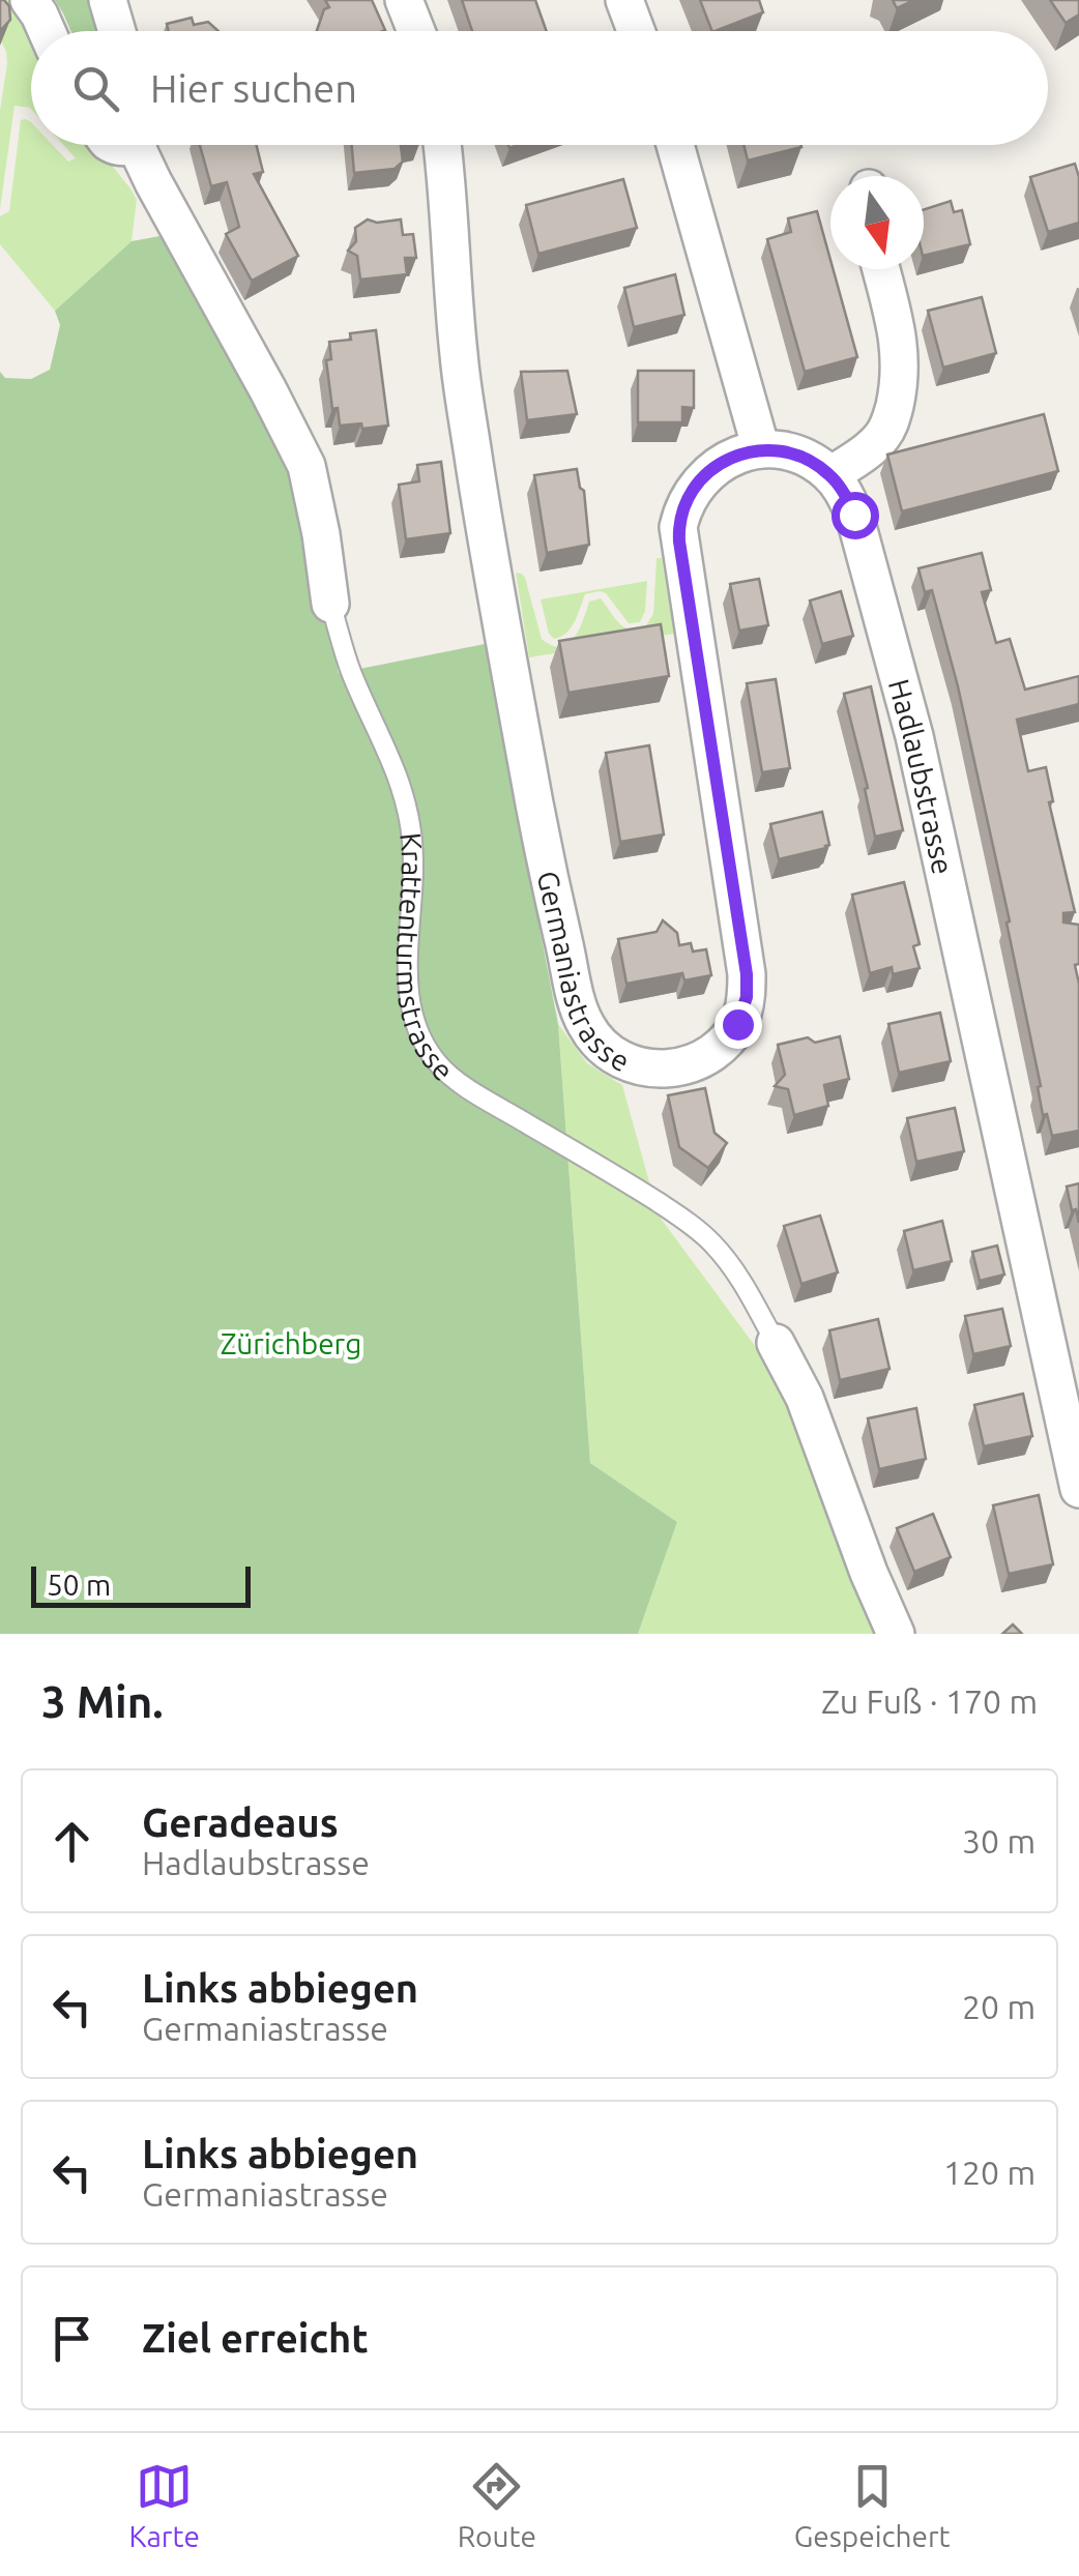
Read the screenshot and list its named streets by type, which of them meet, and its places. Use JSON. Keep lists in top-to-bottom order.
{
  "streets": {
    "street": ["Hadlaubstrasse", "Krattenturmstrasse", "Germaniastrasse"]
  },
  "parks": ["Zürichberg"],
  "scale_bar": "50 m",
  "north": "bottom",
  "page": {
    "search": "Hier suchen",
    "scale": "50 m",
    "heading": ["3 Min.", "Zu Fuß · 170 m"],
    "list": [
      ["Geradeaus", "Hadlaubstrasse", "30 m"],
      ["Links abbiegen", "Germaniastrasse", "20 m"],
      ["Links abbiegen", "Germaniastrasse", "120 m"],
      "Ziel erreicht"
    ],
    "nav": ["Karte", "Route", "Gespeichert"]
  }
}
